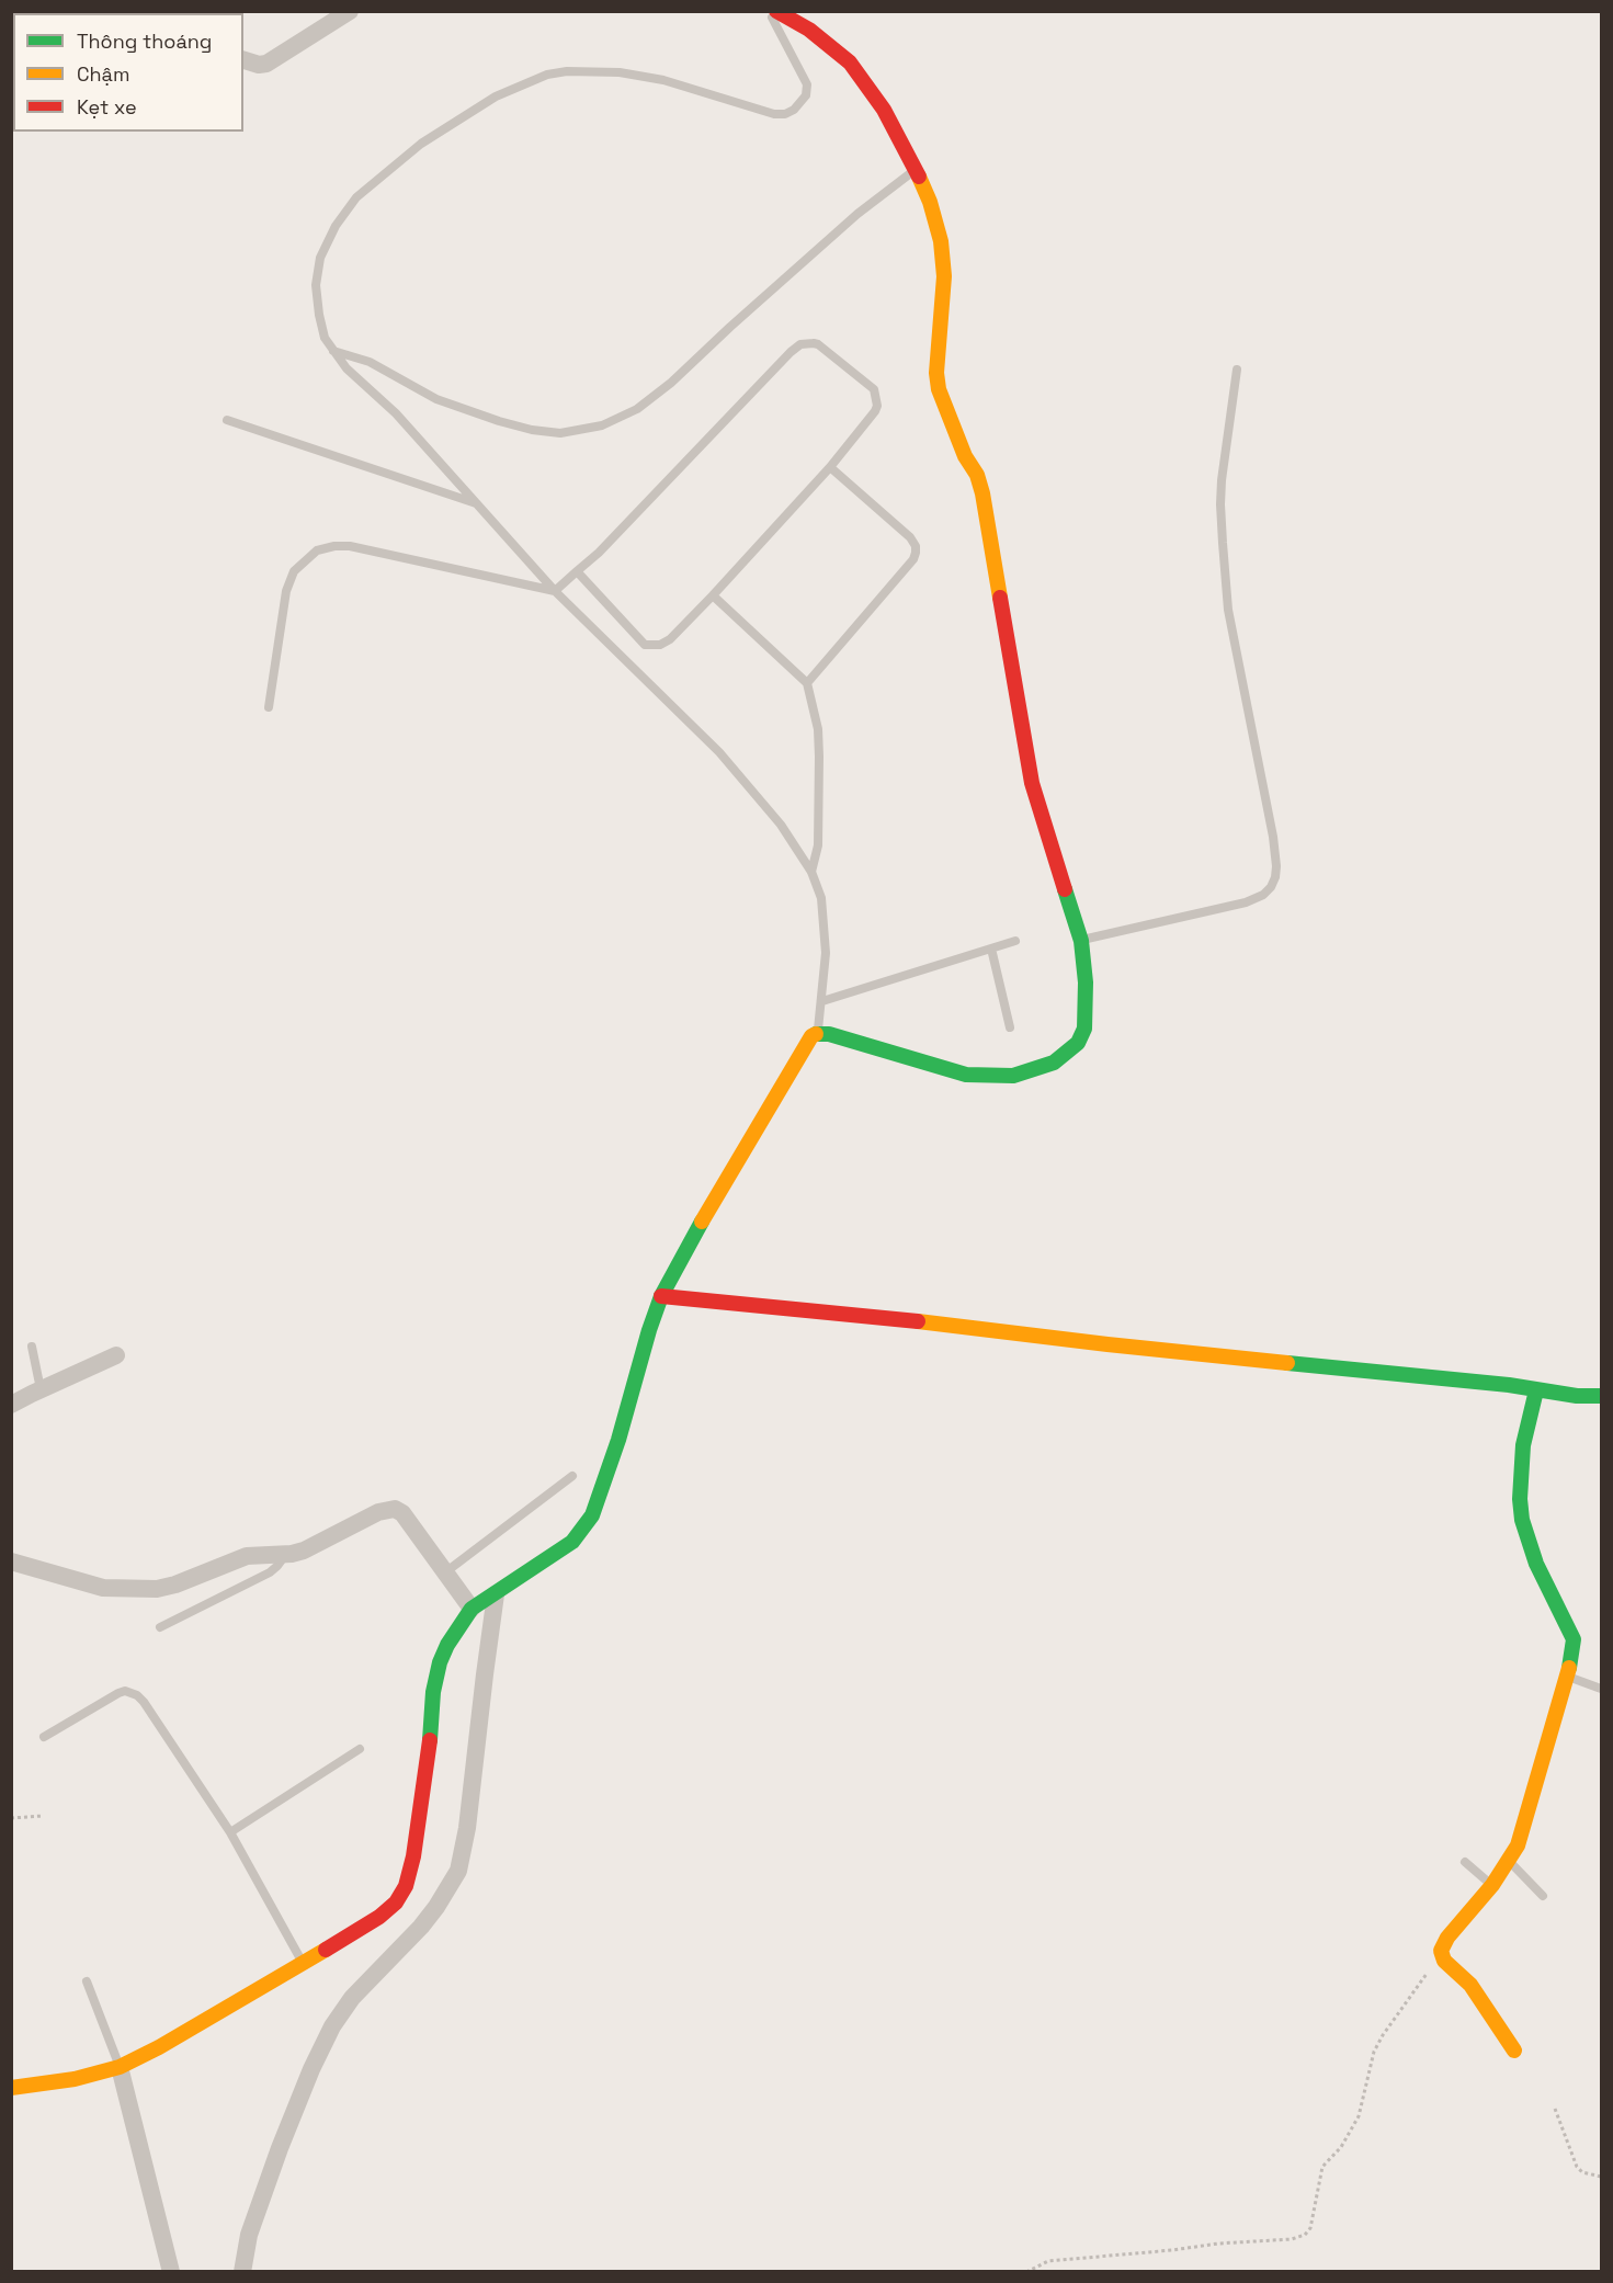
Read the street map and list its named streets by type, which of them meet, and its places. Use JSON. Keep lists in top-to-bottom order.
{
  "legend": ["Thông thoáng", "Chậm", "Kẹt xe"]
}
